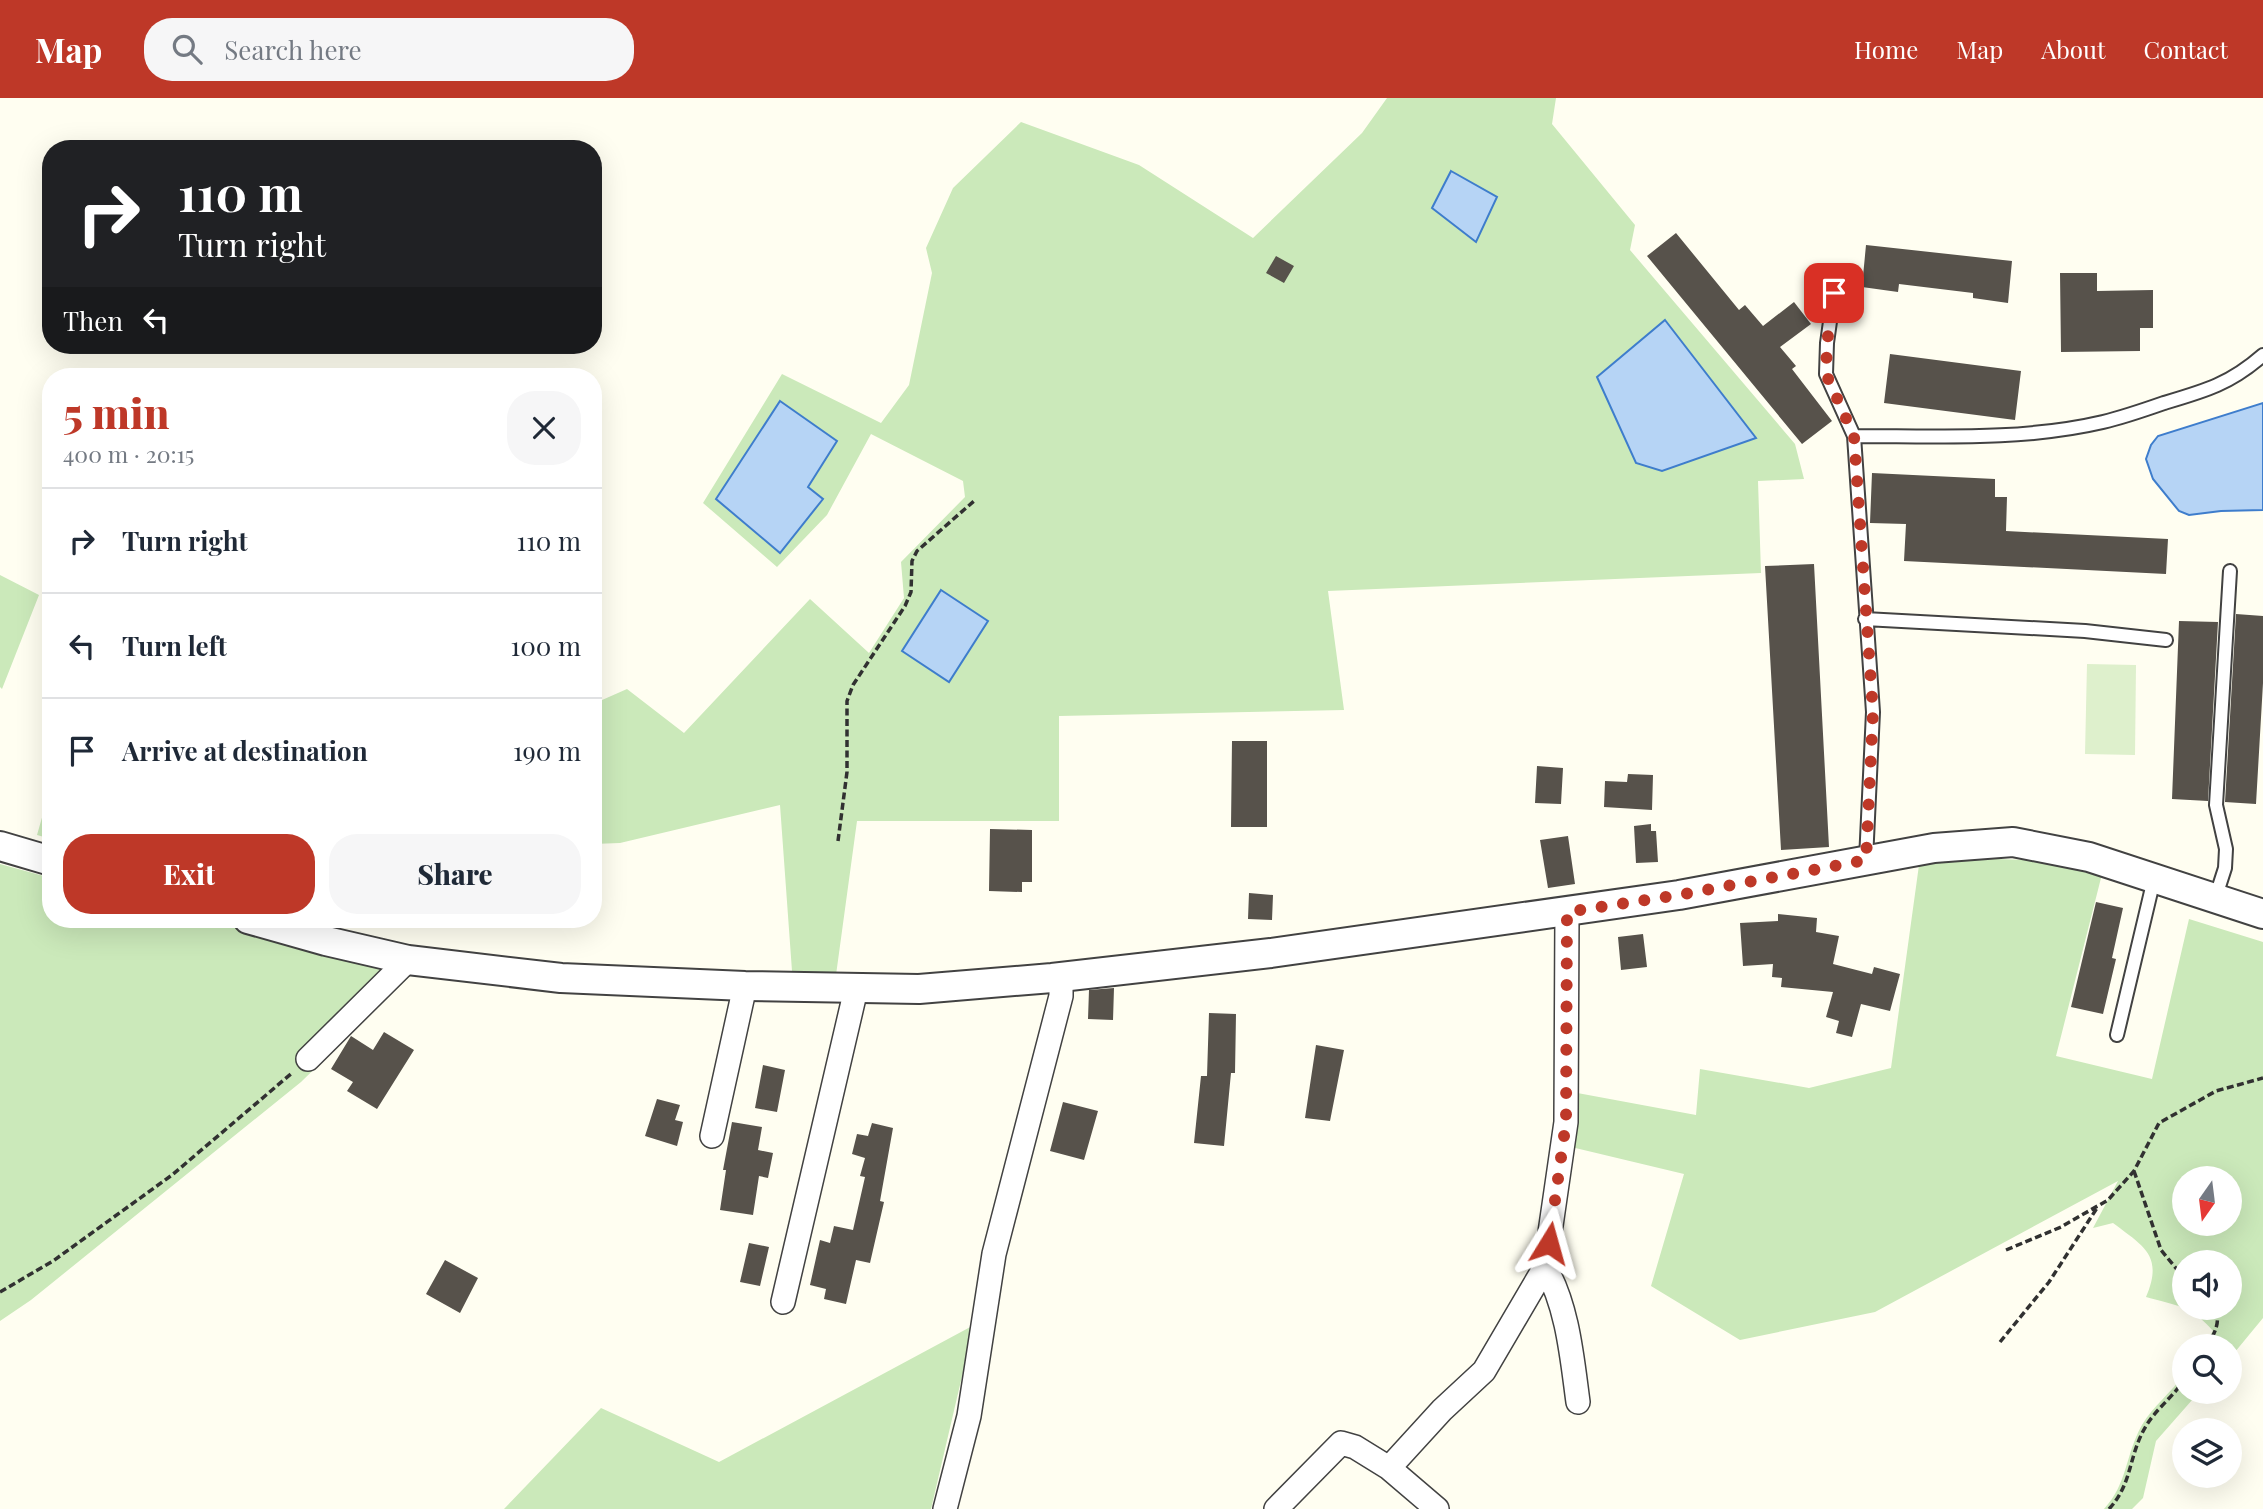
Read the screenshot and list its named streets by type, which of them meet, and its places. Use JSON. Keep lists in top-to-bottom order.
{
  "north": "bottom",
  "page": {
    "header": "Map",
    "search": "Search here",
    "nav": [
      "Home",
      "Map",
      "About",
      "Contact"
    ],
    "turn": ["110 m", "Turn right"],
    "then": "Then",
    "heading": ["5 min", "400 m · 20:15"],
    "list": [
      {
        "name": "Turn right",
        "value": "110 m"
      },
      {
        "name": "Turn left",
        "value": "100 m"
      },
      {
        "name": "Arrive at destination",
        "value": "190 m"
      }
    ],
    "buttons": ["Exit", "Share"]
  }
}
